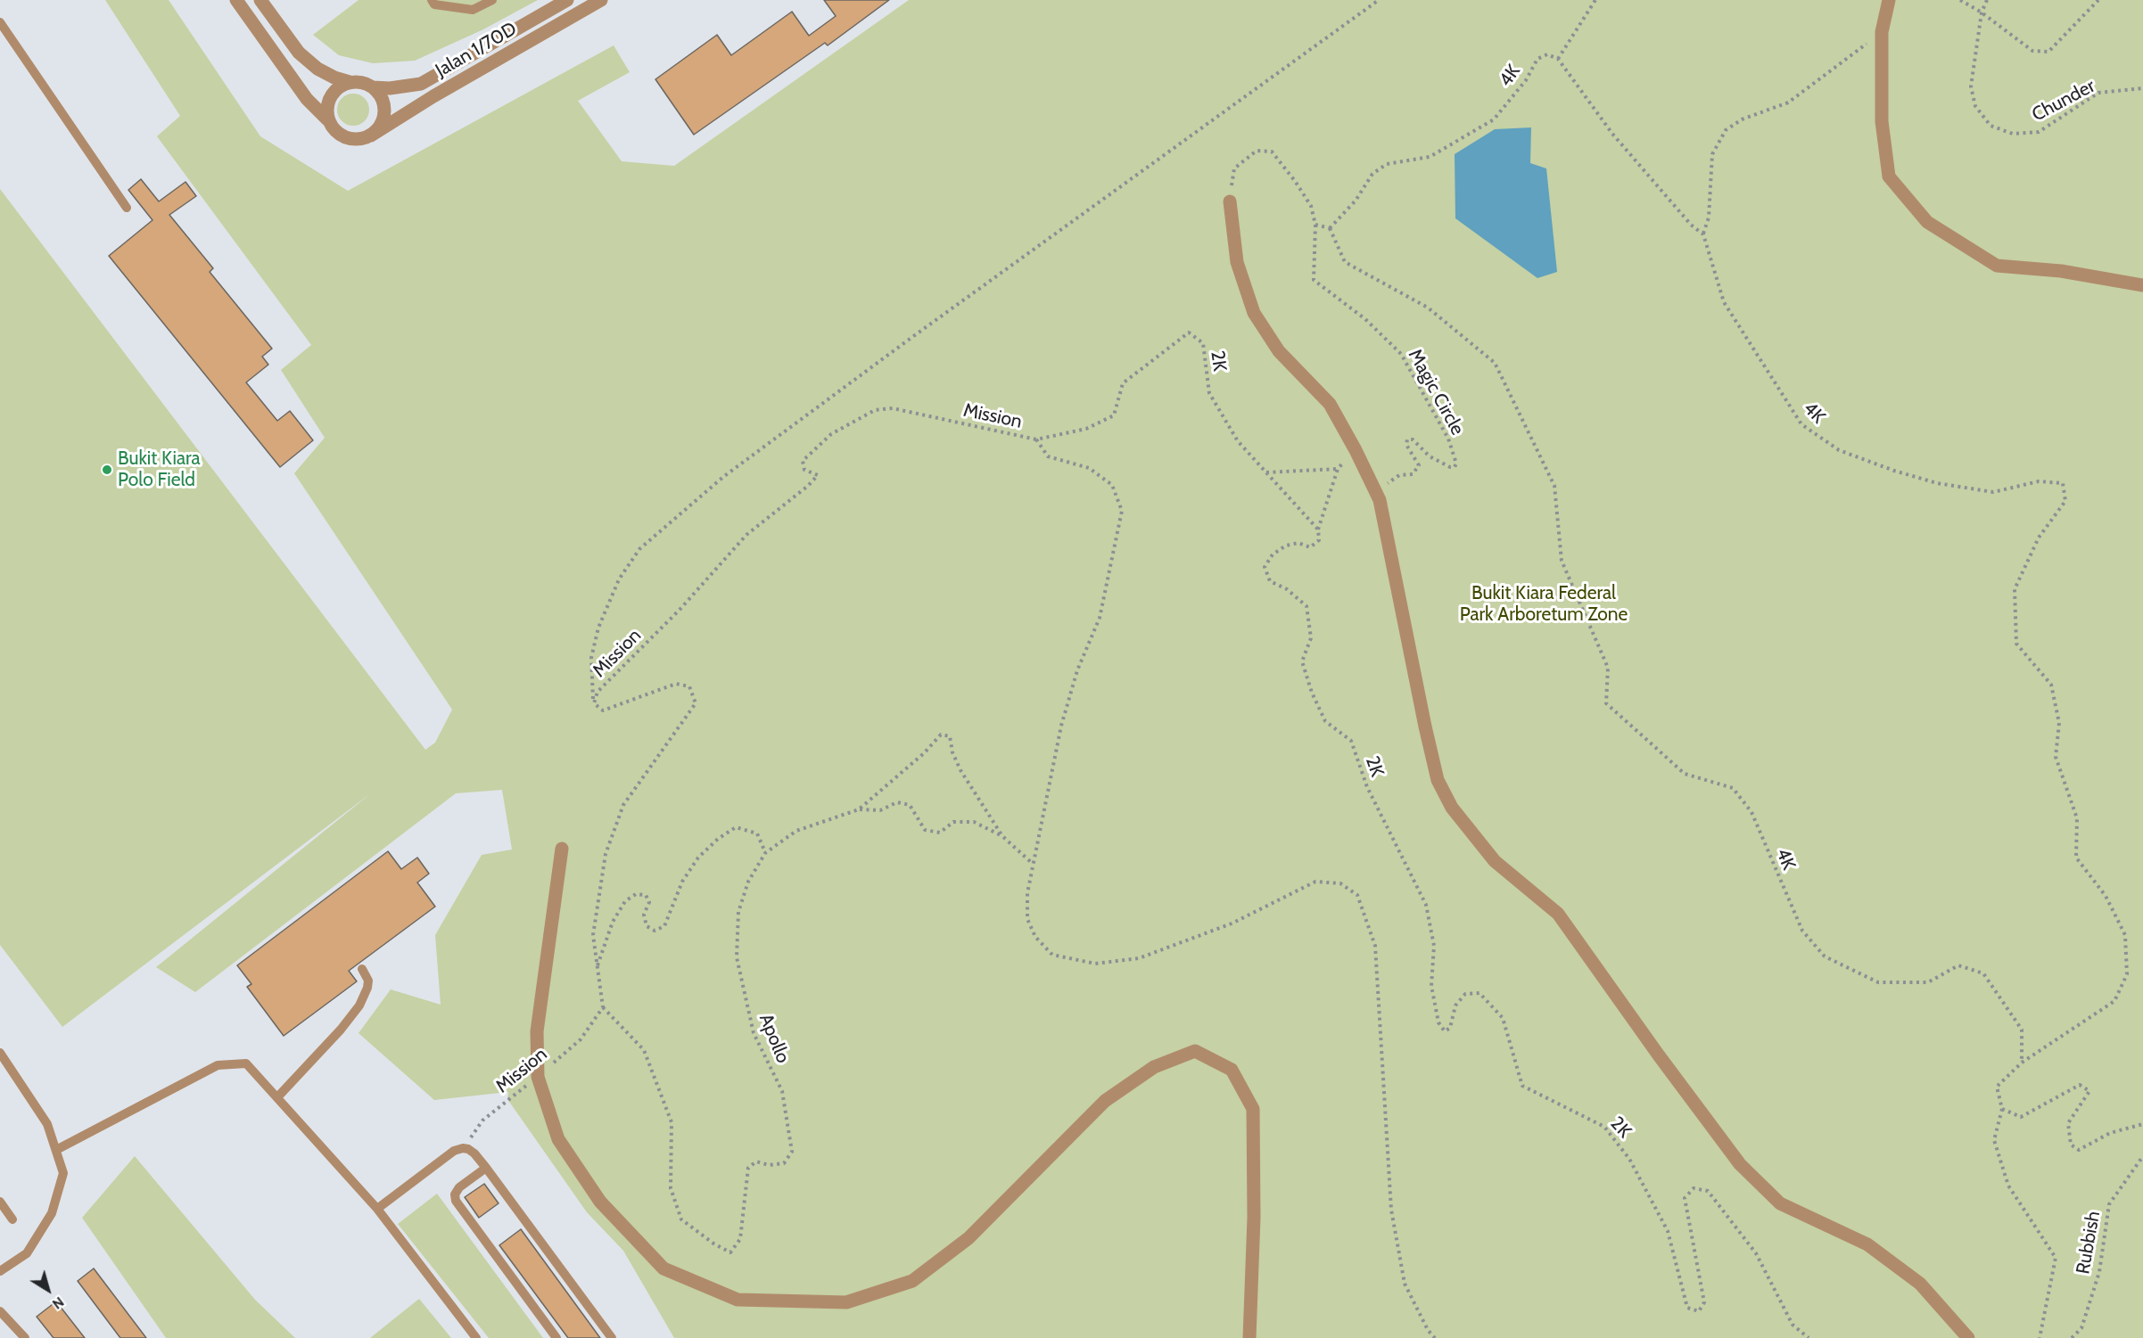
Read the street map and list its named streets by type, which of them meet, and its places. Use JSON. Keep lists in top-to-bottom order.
{
  "streets": {
    "street": ["Jalan 1/70D"],
    "path": [
      "4K",
      "Chunder",
      "2K",
      "Magic Circle",
      "Mission",
      "Apollo",
      "Rubbish"
    ]
  },
  "crossings": [
    ["2K", "Mission"],
    ["Mission", "Apollo"]
  ],
  "parks": ["Bukit Kiara Federal Park Arboretum Zone"],
  "places": ["Bukit Kiara Polo Field"],
  "north": "bottom right"
}
